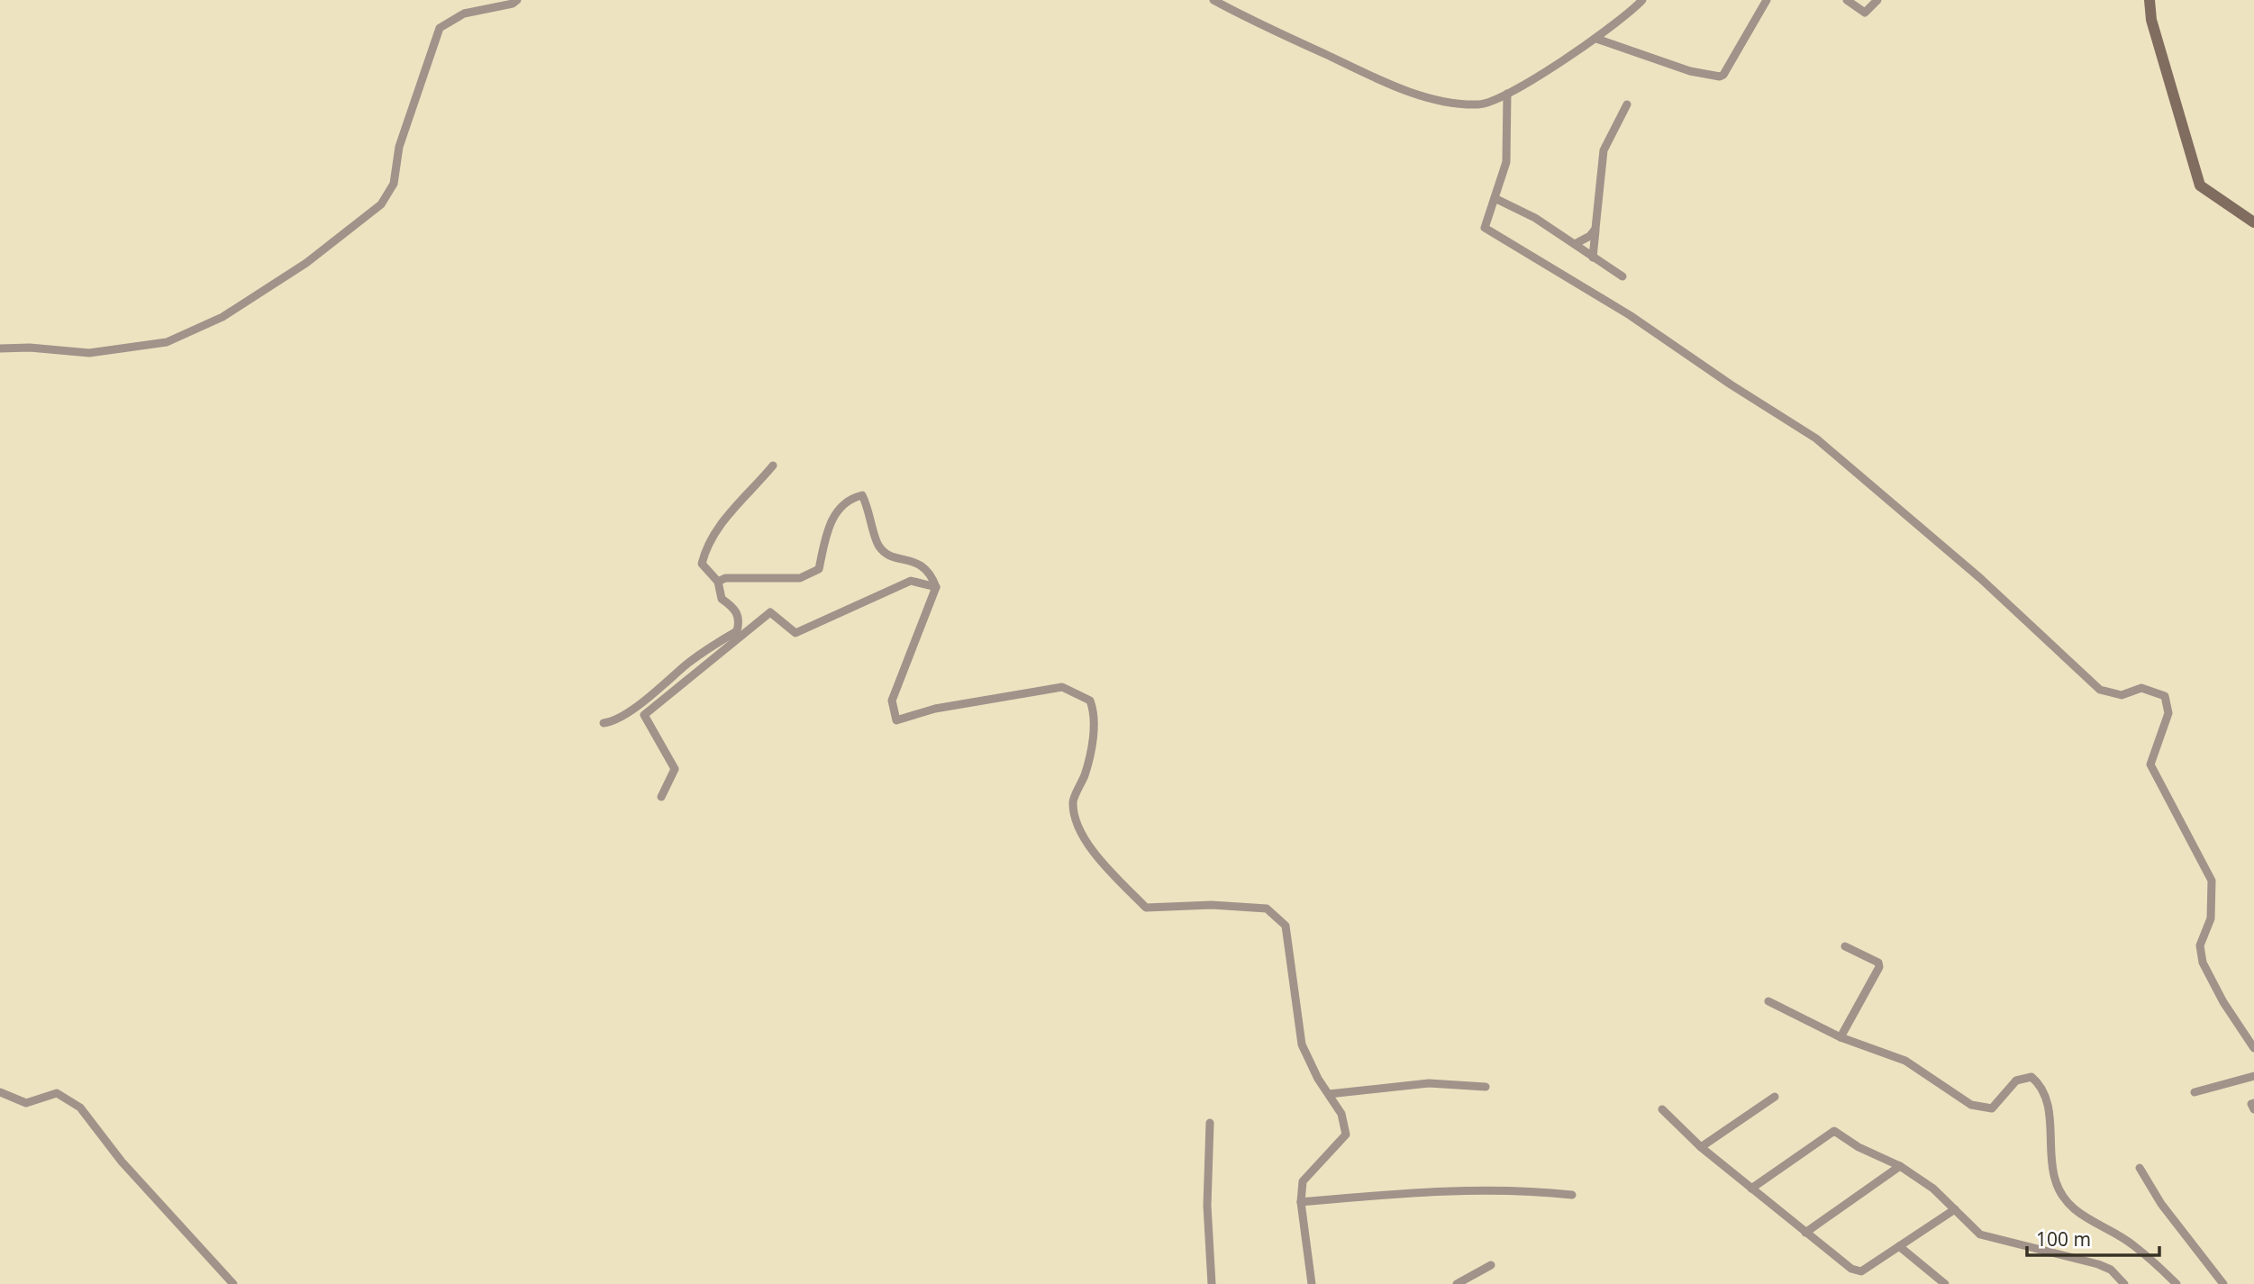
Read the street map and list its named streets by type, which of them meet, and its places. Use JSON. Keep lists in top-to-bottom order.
{
  "scale_bar": "100 m"
}
